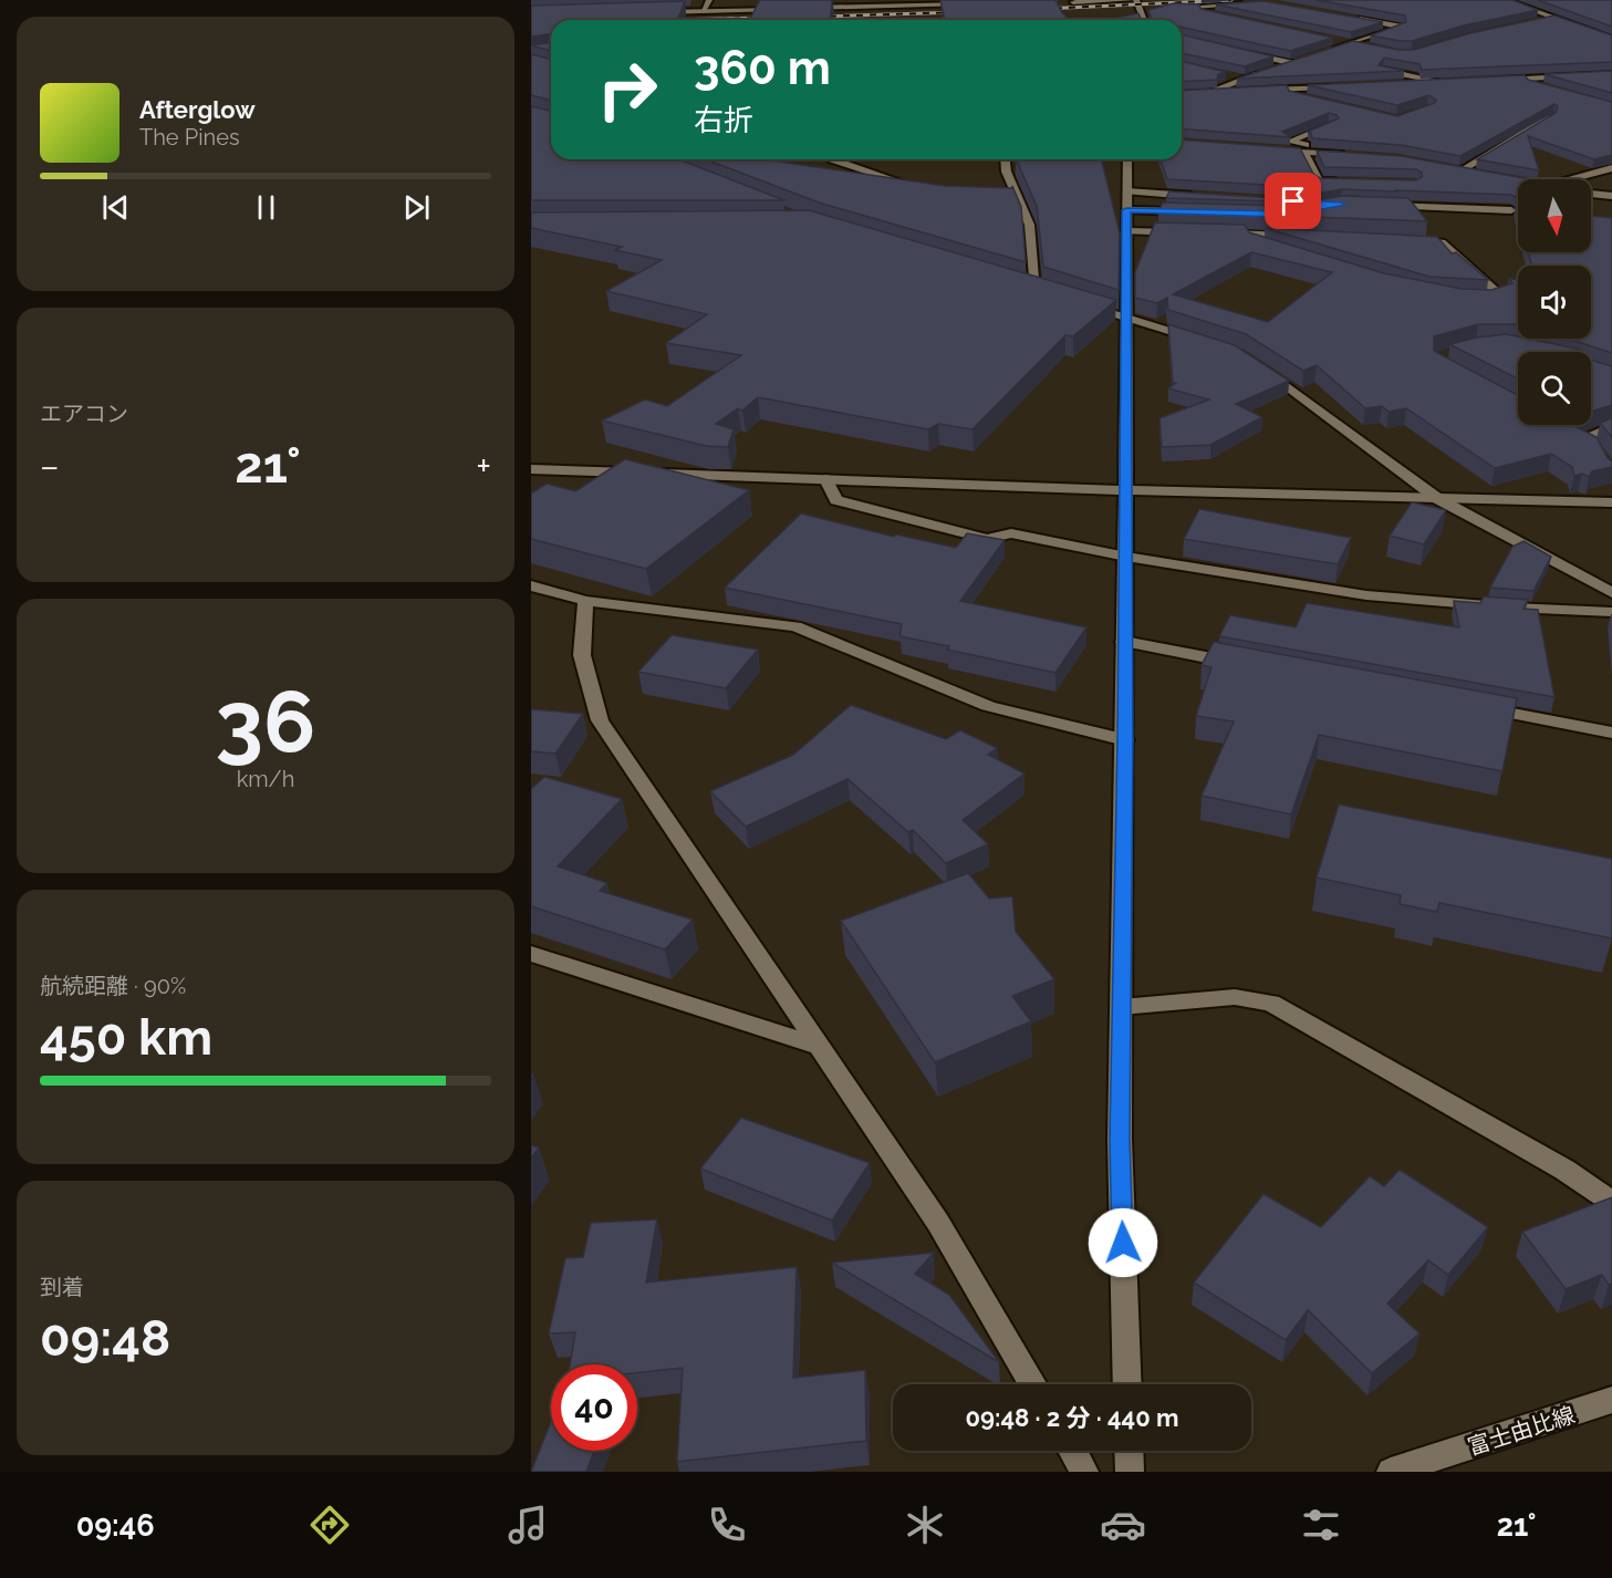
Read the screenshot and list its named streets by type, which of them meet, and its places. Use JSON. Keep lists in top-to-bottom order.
{
  "streets": {
    "street": ["富士由比線"]
  },
  "north": "bottom",
  "page": {
    "turn": ["360 m", "右折"],
    "song": ["Afterglow", "The Pines"],
    "tile": [
      "エアコン",
      ["36", "km/h"],
      ["航続距離 · 90%", "450 km"],
      ["到着", "09:48"]
    ],
    "heat": ["−", "21°", "+"],
    "limit": "40",
    "trip": "09:48 · 2 分 · 440 m",
    "tabs": ["09:46", "21°"]
  }
}
